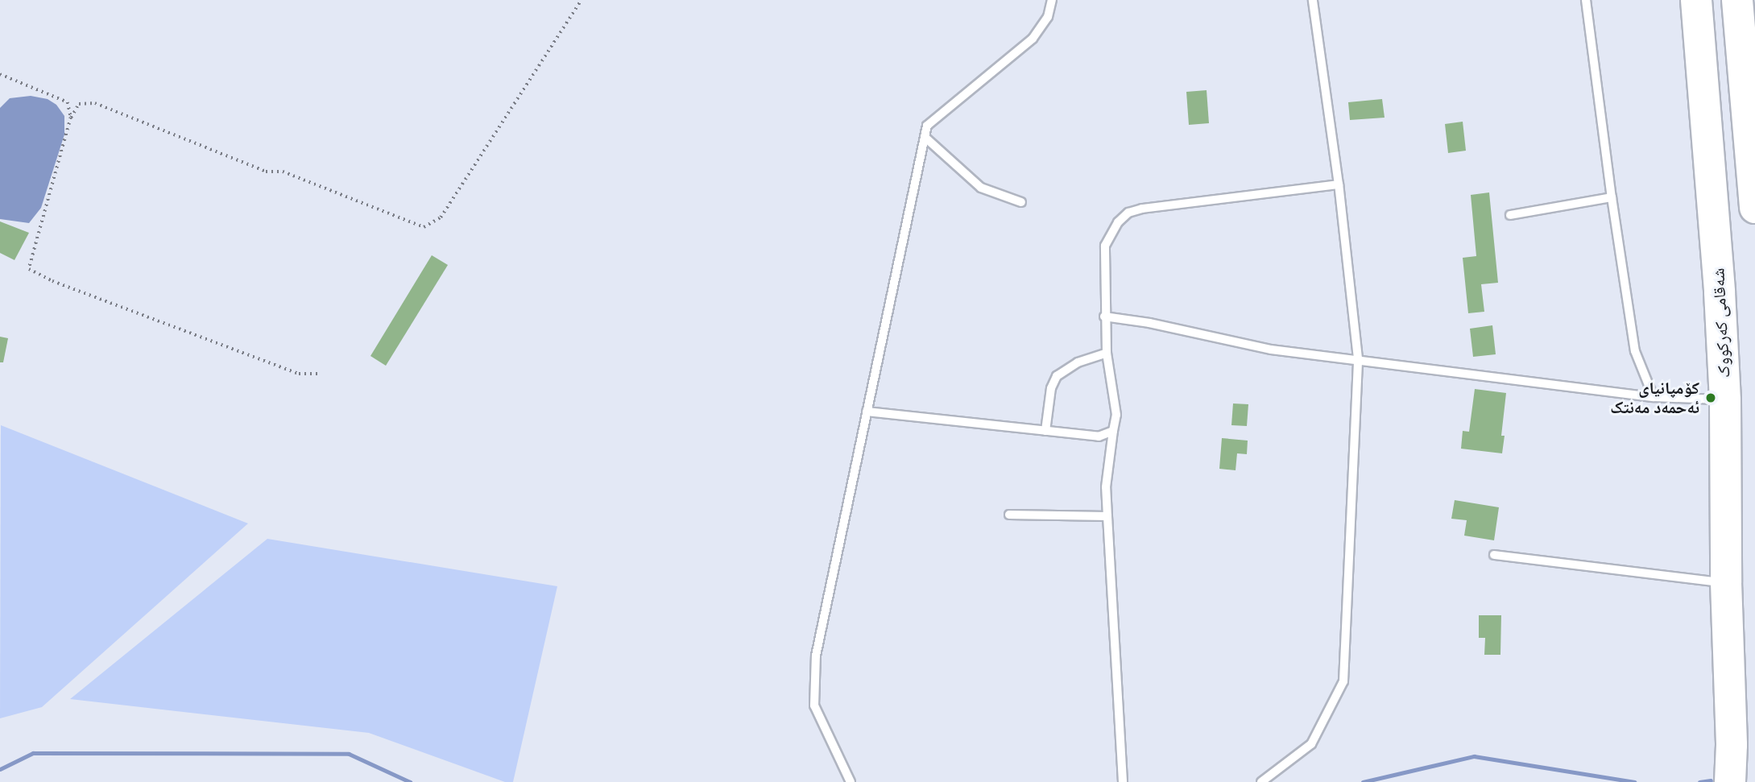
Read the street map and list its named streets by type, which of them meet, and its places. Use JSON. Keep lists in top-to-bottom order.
{
  "streets": {
    "highway": ["شەقامی کەرکووک"]
  },
  "places": ["کۆمپانیای ئەحمەد مەنتک"]
}
